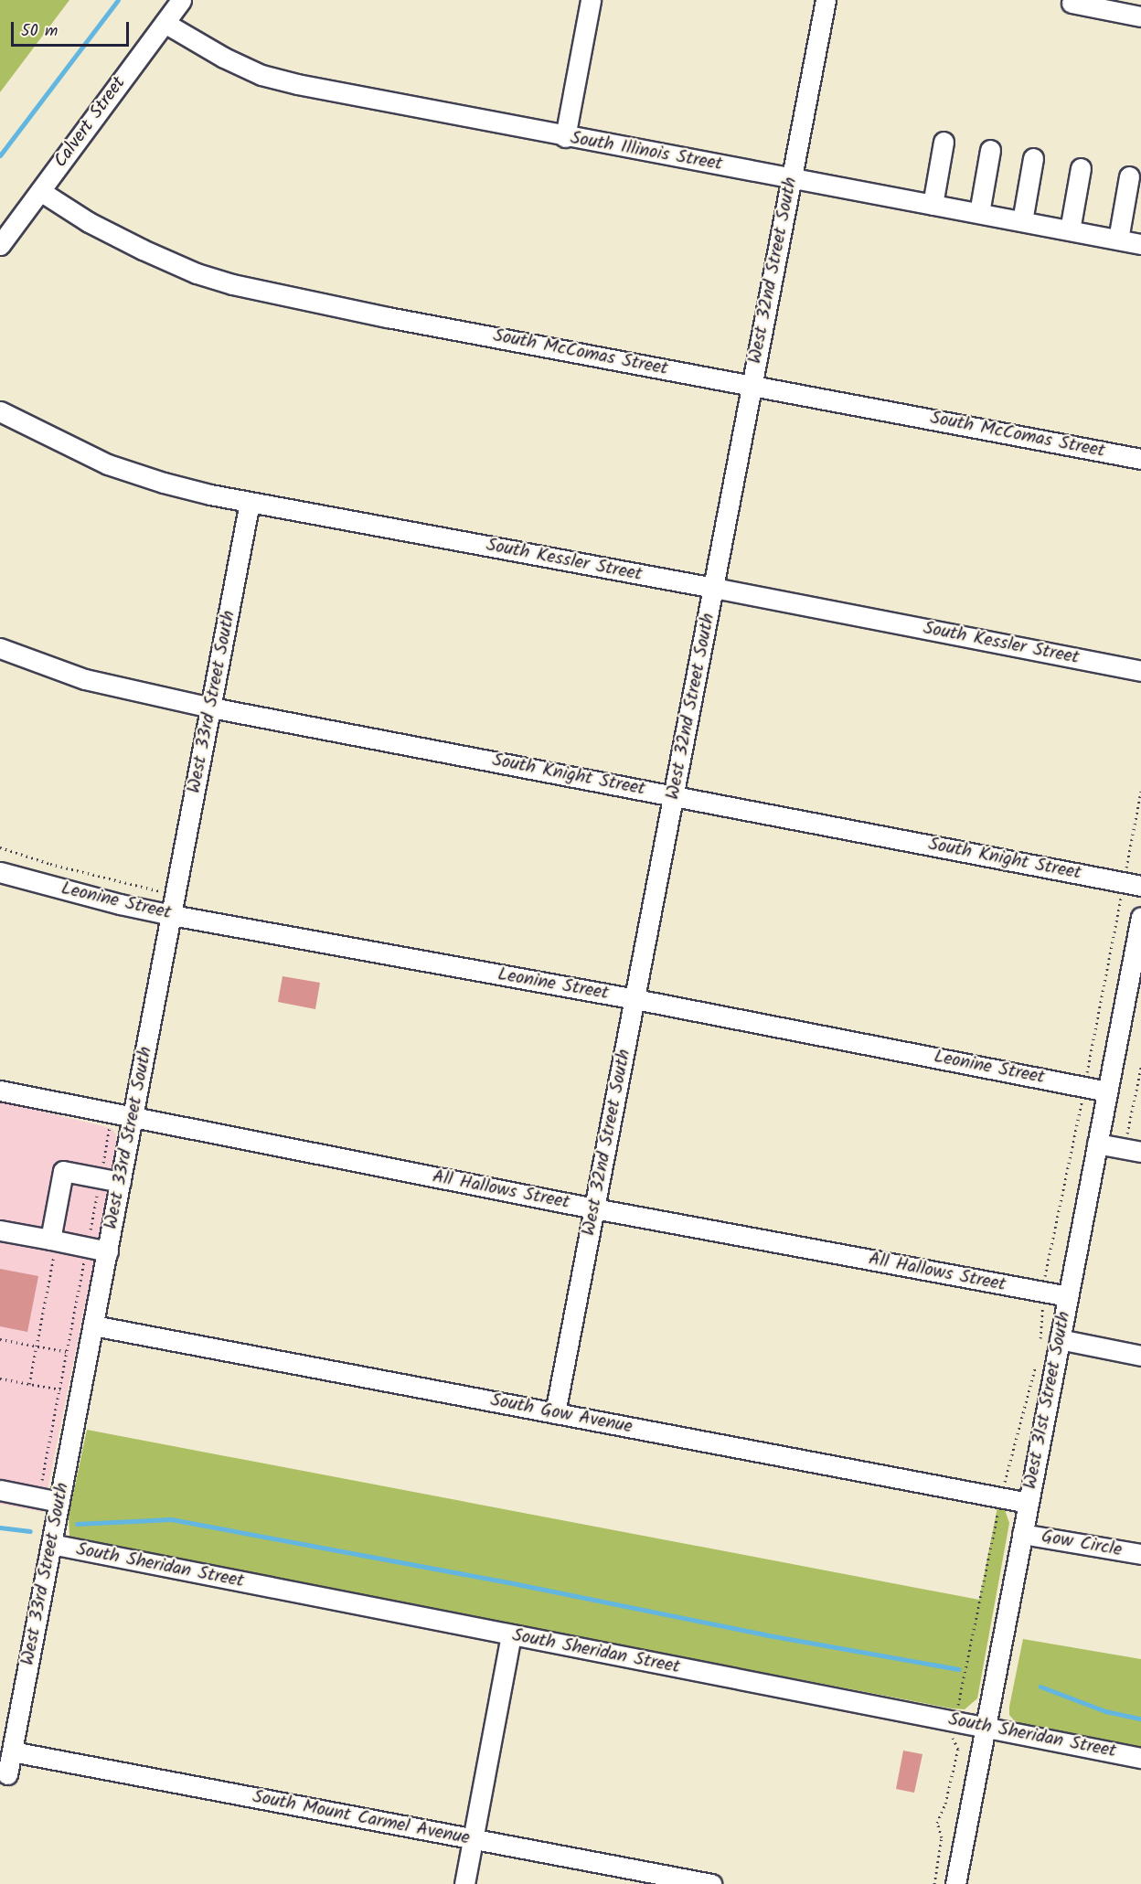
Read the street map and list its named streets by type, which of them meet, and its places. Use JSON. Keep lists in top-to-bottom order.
{
  "streets": {
    "street": [
      "Calvert Street",
      "South Illinois Street",
      "West 32nd Street South",
      "South McComas Street",
      "South Kessler Street",
      "West 33rd Street South",
      "South Knight Street",
      "Leonine Street",
      "All Hallows Street",
      "West 31st Street South",
      "South Gow Avenue",
      "Gow Circle",
      "South Sheridan Street",
      "South Mount Carmel Avenue"
    ]
  },
  "crossings": [
    ["Calvert Street", "South Illinois Street"],
    ["Calvert Street", "South McComas Street"],
    ["South Illinois Street", "West 32nd Street South"],
    ["West 32nd Street South", "South McComas Street"],
    ["West 32nd Street South", "South Kessler Street"],
    ["West 32nd Street South", "South Knight Street"],
    ["West 32nd Street South", "Leonine Street"],
    ["West 32nd Street South", "All Hallows Street"],
    ["West 32nd Street South", "South Gow Avenue"],
    ["South Kessler Street", "West 33rd Street South"],
    ["West 33rd Street South", "South Knight Street"],
    ["West 33rd Street South", "Leonine Street"],
    ["West 33rd Street South", "All Hallows Street"],
    ["West 33rd Street South", "South Gow Avenue"],
    ["West 33rd Street South", "South Sheridan Street"],
    ["West 33rd Street South", "South Mount Carmel Avenue"],
    ["Leonine Street", "West 31st Street South"],
    ["All Hallows Street", "West 31st Street South"],
    ["West 31st Street South", "South Gow Avenue"],
    ["West 31st Street South", "Gow Circle"],
    ["West 31st Street South", "South Sheridan Street"]
  ],
  "scale_bar": "50 m"
}
